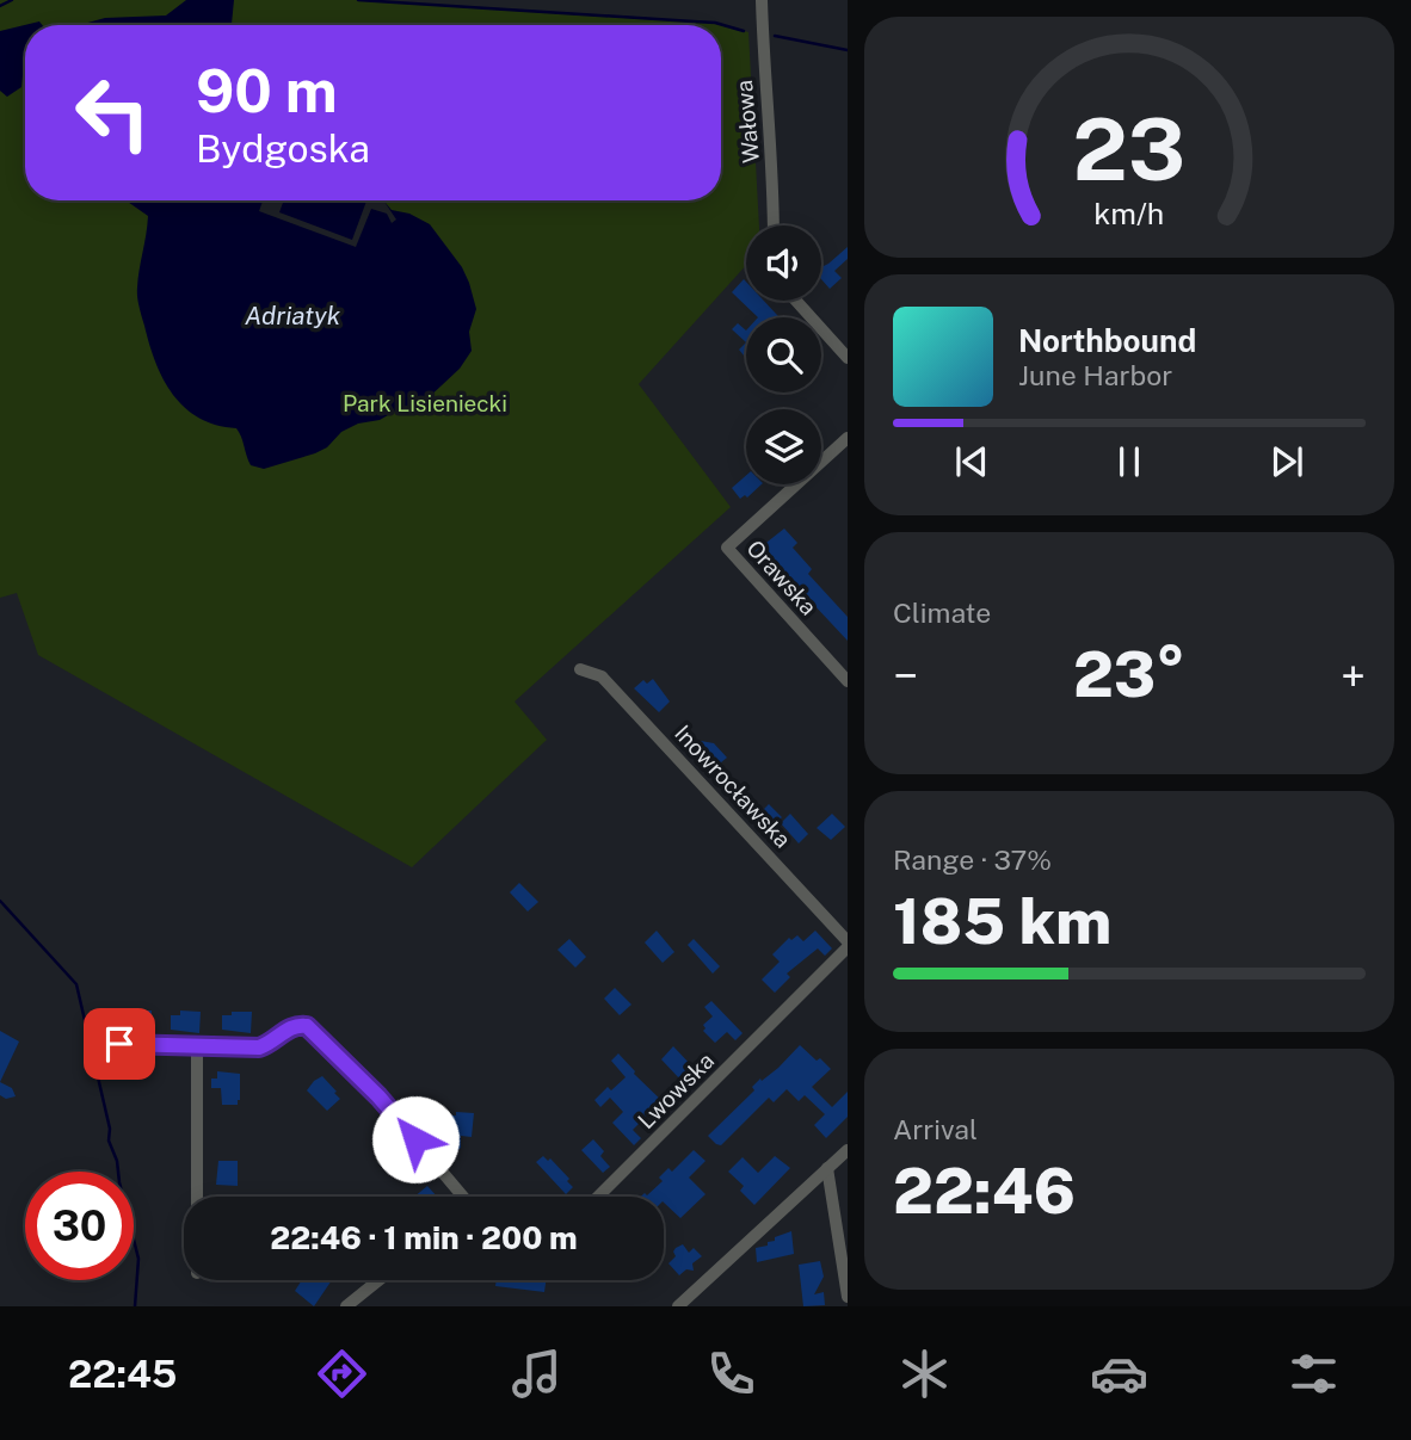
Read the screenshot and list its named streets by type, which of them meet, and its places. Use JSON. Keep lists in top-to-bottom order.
{
  "streets": {
    "street": [
      "Wałowa",
      "Orawska",
      "Inowrocławska",
      "Lwowska"
    ]
  },
  "water": ["Adriatyk"],
  "parks": ["Park Lisieniecki"],
  "page": {
    "turn": ["90 m", "Bydgoska"],
    "song": ["Northbound", "June Harbor"],
    "tile": [
      "Climate",
      ["Range · 37%", "185 km"],
      ["Arrival", "22:46"]
    ],
    "heat": ["−", "23°", "+"],
    "limit": "30",
    "trip": "22:46 · 1 min · 200 m",
    "tabs": "22:45",
    "gauge": ["23", "km/h"]
  }
}
